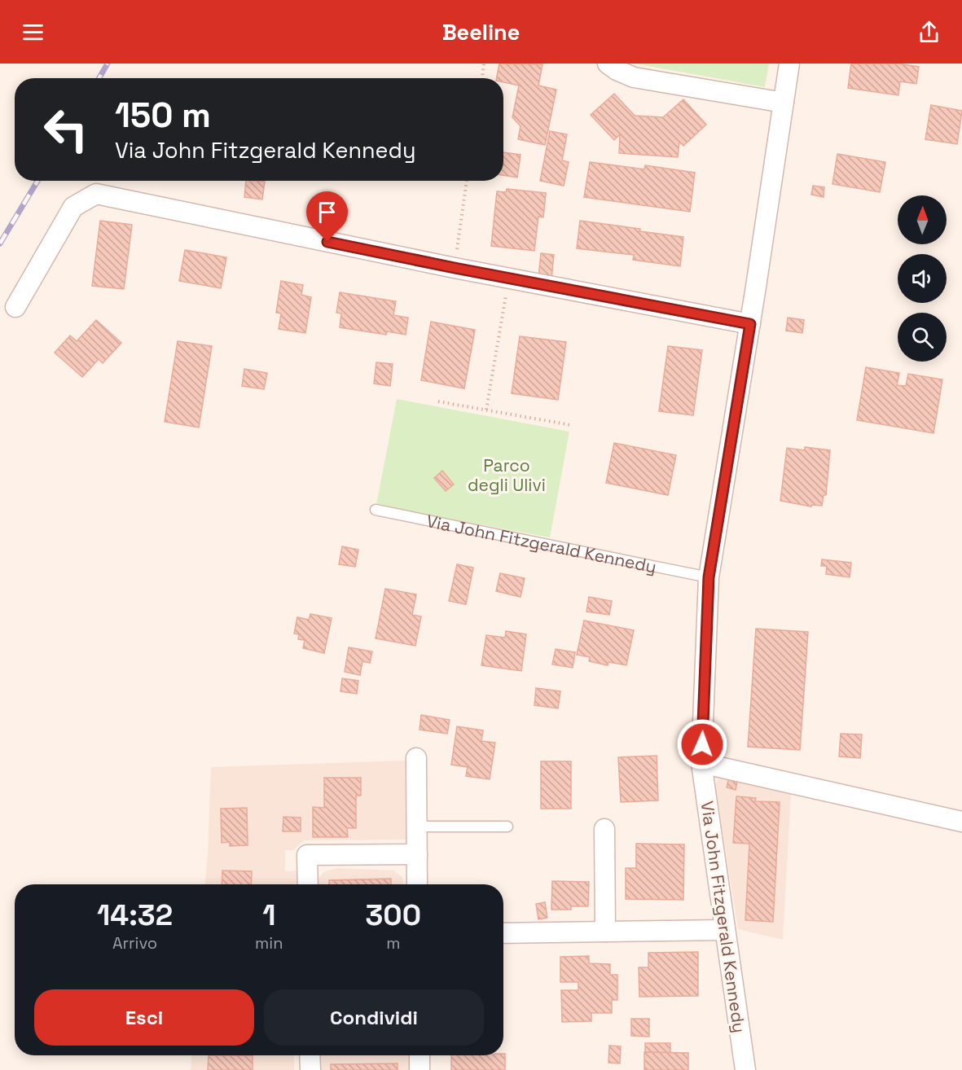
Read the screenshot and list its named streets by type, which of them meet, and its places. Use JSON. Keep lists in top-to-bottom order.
{
  "streets": {
    "street": ["Via John Fitzgerald Kennedy"]
  },
  "parks": ["Parco degli Ulivi"],
  "north": "top",
  "page": {
    "header": "Beeline",
    "turn": ["150 m", "Via John Fitzgerald Kennedy"],
    "eta": [
      "14:32",
      "Arrivo",
      "1",
      "min",
      "300",
      "m"
    ],
    "buttons": ["Esci", "Condividi"]
  }
}
